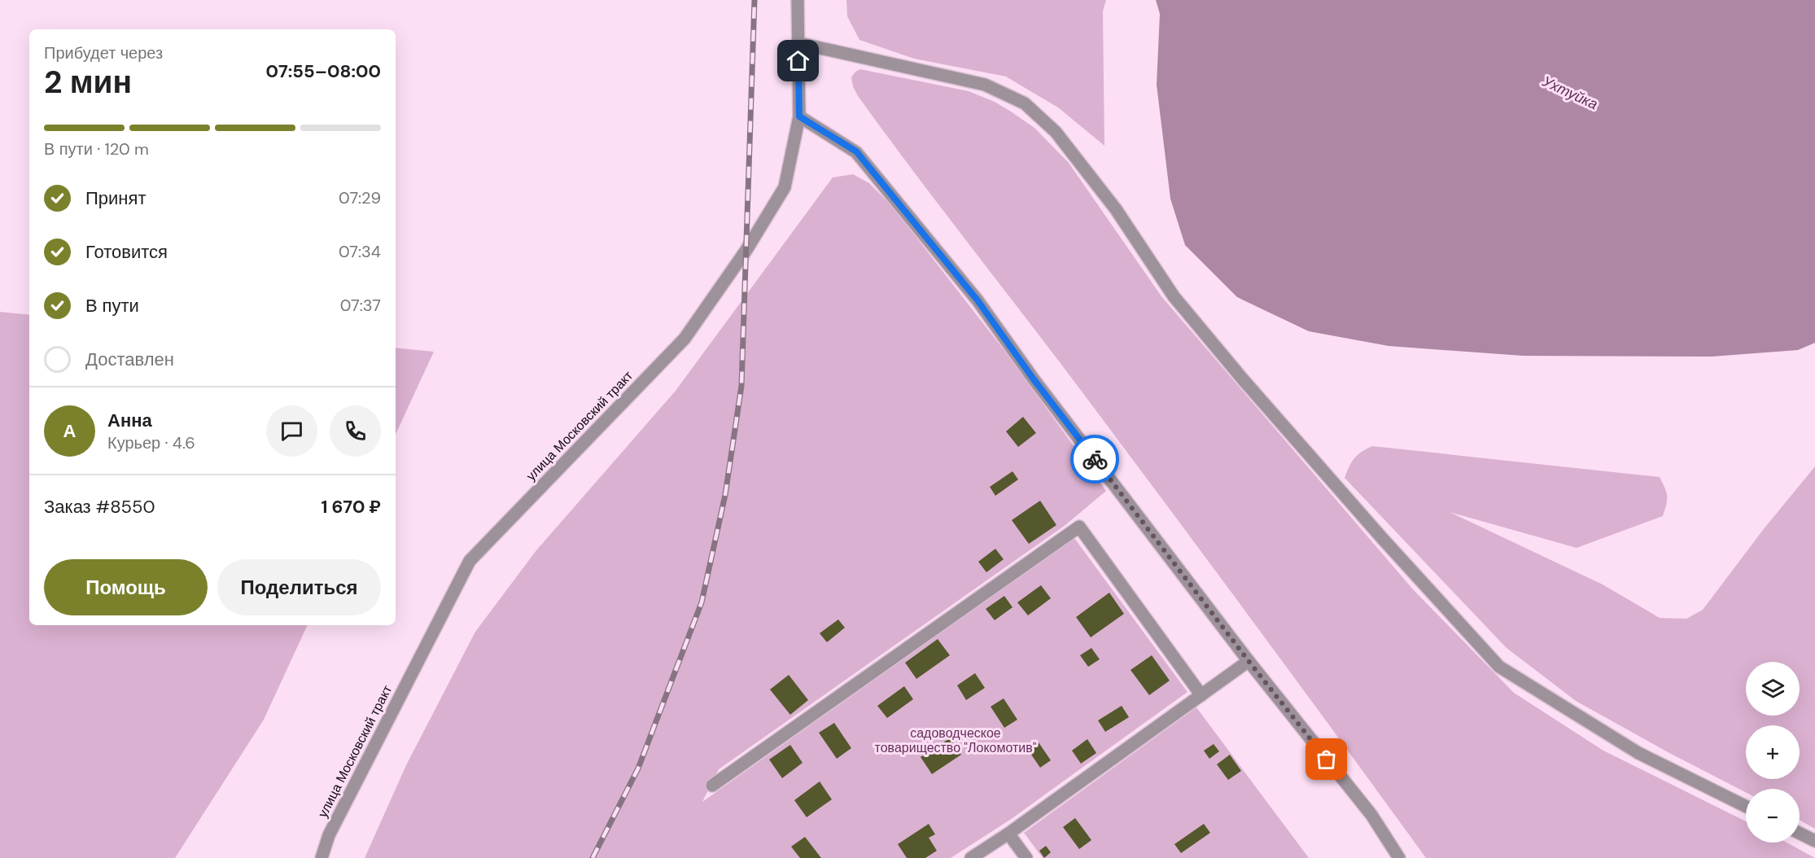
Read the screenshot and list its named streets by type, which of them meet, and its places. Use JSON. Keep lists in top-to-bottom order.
{
  "streets": {
    "street": ["улица Московский тракт"]
  },
  "water": ["Ухтуйка"],
  "parks": ["садоводческое товарищество \"Локомотив\""],
  "page": {
    "heading": ["2 мин", "Прибудет через", "07:55–08:00"],
    "panel": [
      "Анна",
      "Курьер · 4.6",
      "Заказ #8550",
      "1 670 ₽"
    ],
    "bar": "В пути · 120 m",
    "list": [
      ["Принят", "07:29"],
      ["Готовится", "07:34"],
      ["В пути", "07:37"],
      "Доставлен"
    ],
    "round": "А",
    "buttons": ["Помощь", "Поделиться"],
    "map_buttons": ["+", "−"]
  }
}
